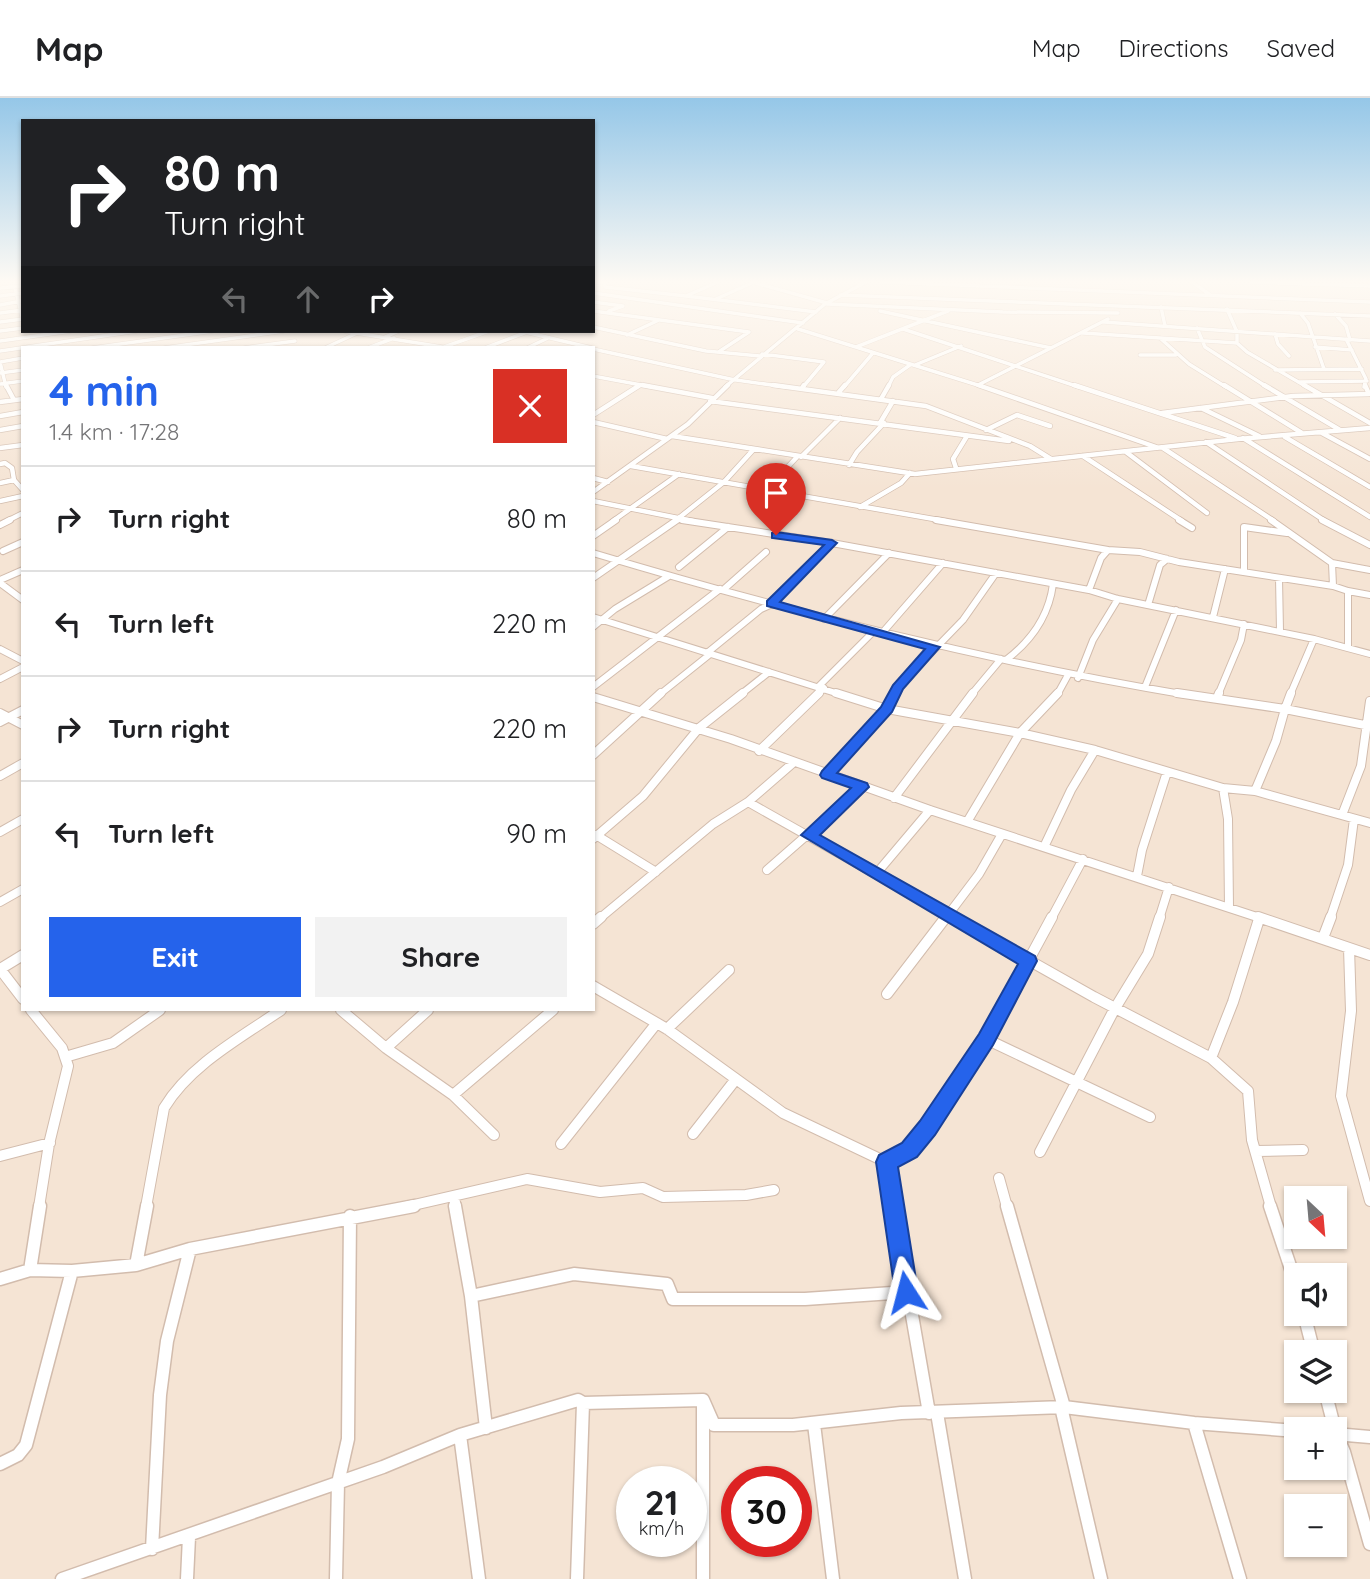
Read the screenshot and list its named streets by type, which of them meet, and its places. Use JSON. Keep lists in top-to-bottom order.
{
  "north": "bottom right",
  "page": {
    "header": "Map",
    "nav": ["Map", "Directions", "Saved"],
    "turn": ["80 m", "Turn right"],
    "heading": ["4 min", "1.4 km · 17:28"],
    "list": [
      {
        "name": "Turn right",
        "value": "80 m"
      },
      {
        "name": "Turn left",
        "value": "220 m"
      },
      {
        "name": "Turn right",
        "value": "220 m"
      },
      {
        "name": "Turn left",
        "value": "90 m"
      }
    ],
    "buttons": ["Exit", "Share"],
    "map_buttons": ["+", "−"],
    "speed": "21 km/h",
    "limit": "30"
  }
}
